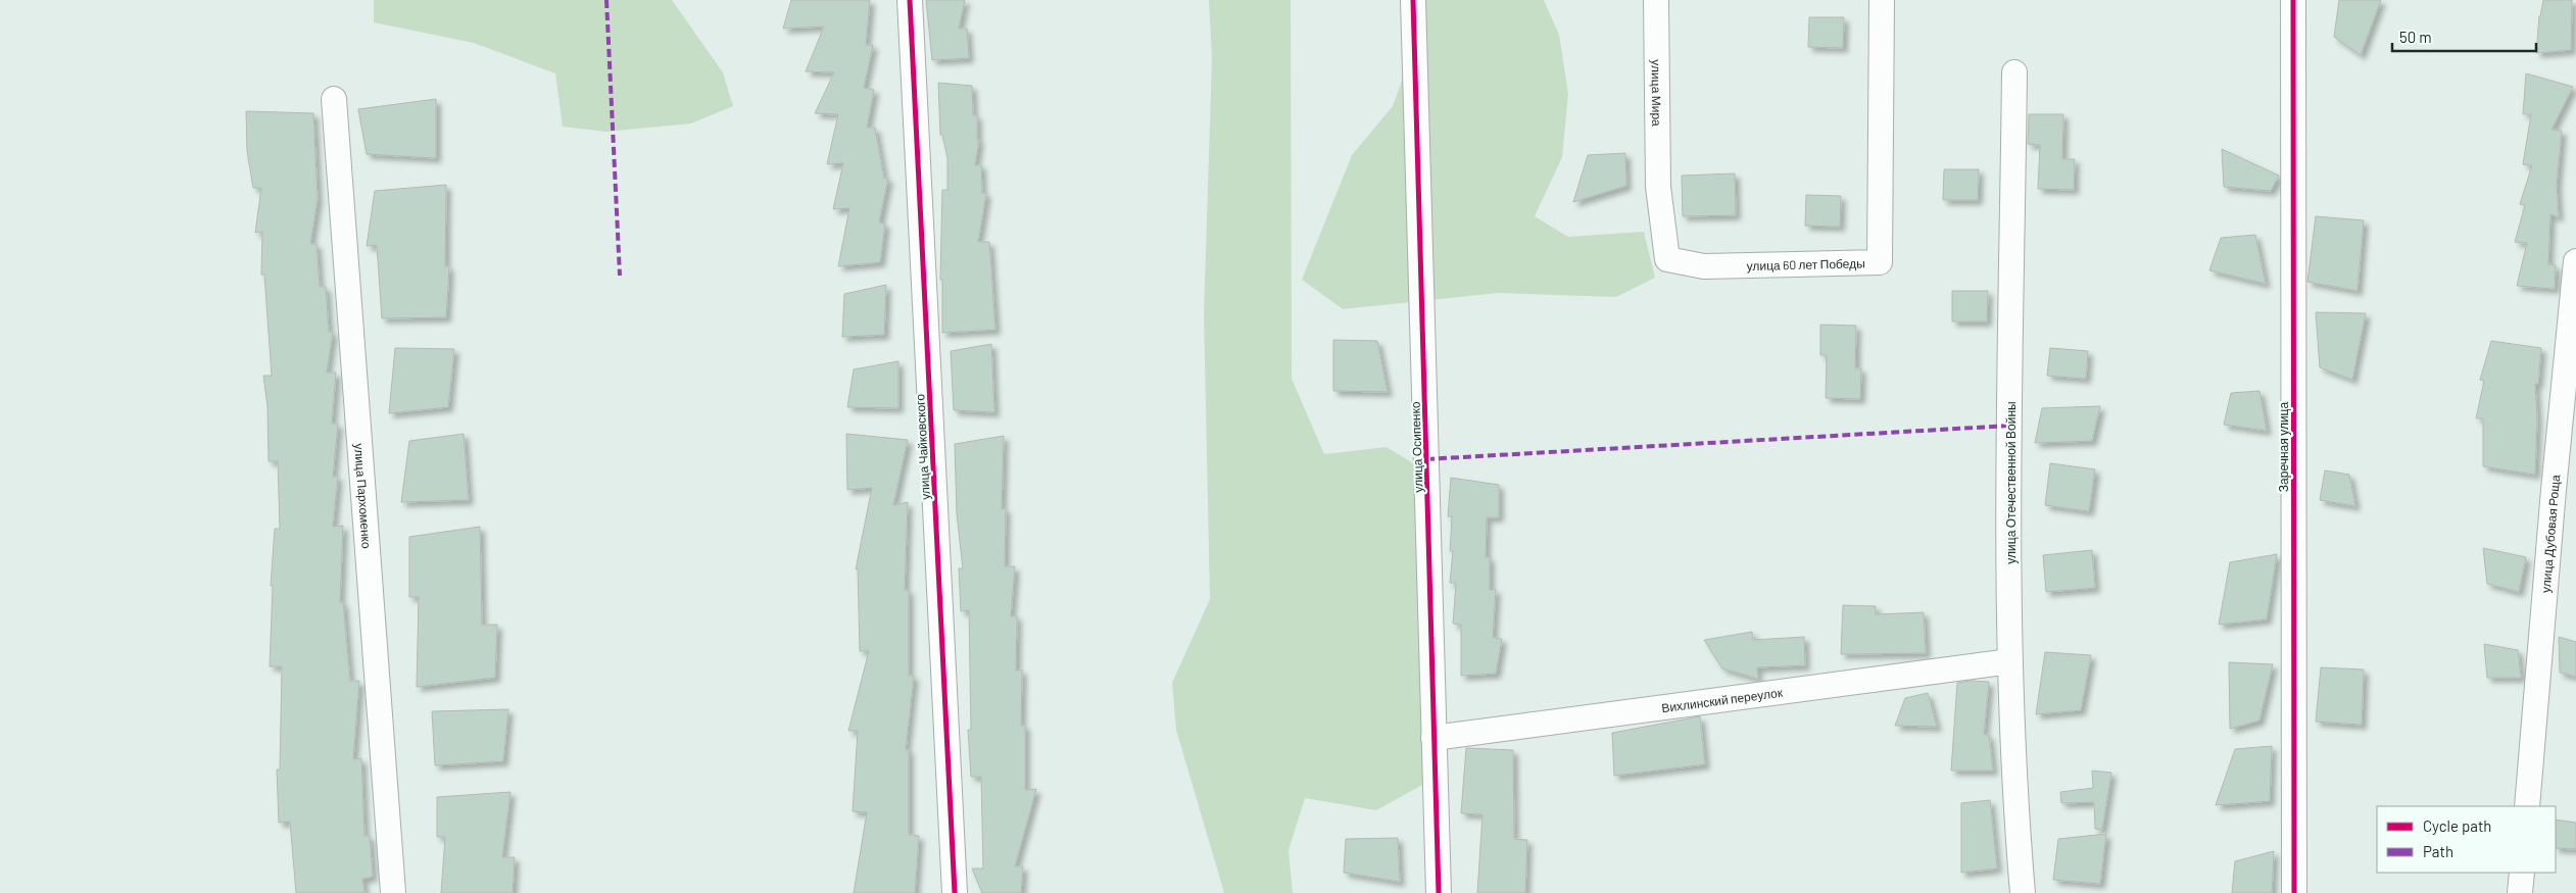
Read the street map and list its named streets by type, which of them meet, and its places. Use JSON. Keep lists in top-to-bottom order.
{
  "streets": {
    "street": [
      "улица Мира",
      "улица 60 лет Победы",
      "улица Чайковского",
      "улица Осипенко",
      "Заречная улица",
      "улица Отечественной Войны",
      "улица Пархоменко",
      "улица Дубовая Роща",
      "Вихлинский переулок"
    ]
  },
  "crossings": [
    ["улица Мира", "улица 60 лет Победы"],
    ["улица Осипенко", "Вихлинский переулок"],
    ["улица Отечественной Войны", "Вихлинский переулок"]
  ],
  "legend": ["Cycle path", "Path"],
  "scale_bar": "50 m"
}
